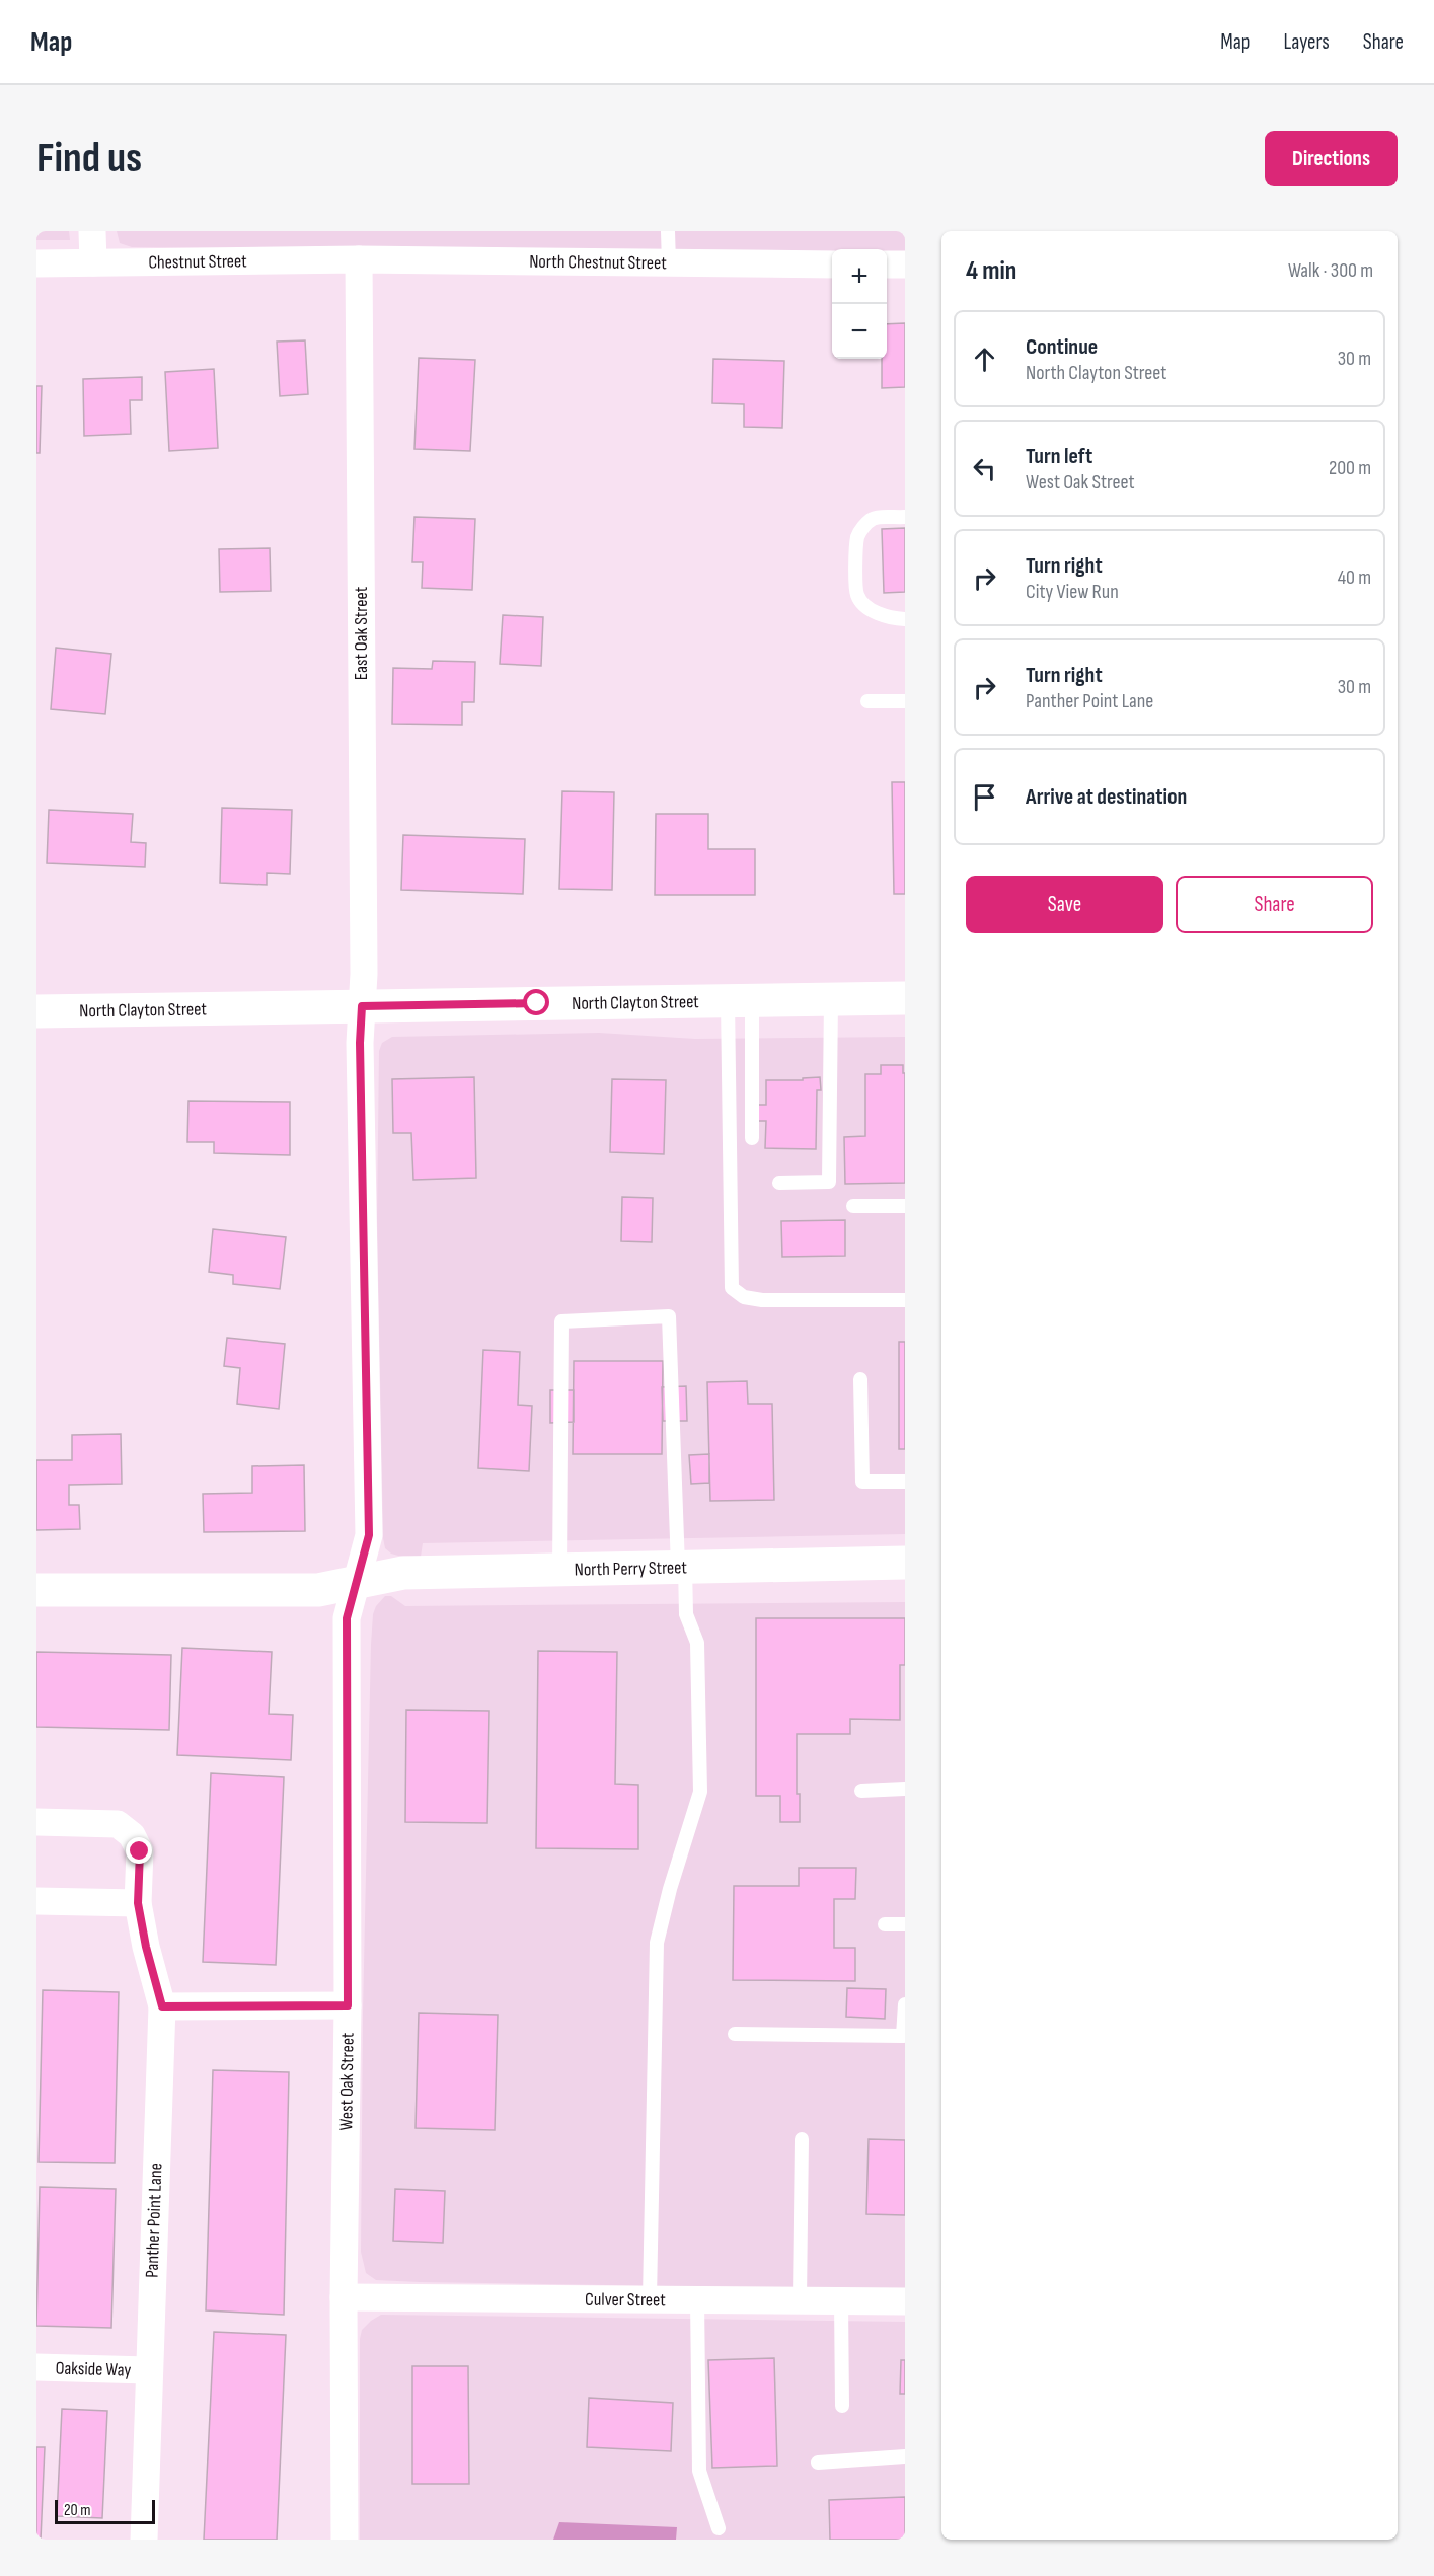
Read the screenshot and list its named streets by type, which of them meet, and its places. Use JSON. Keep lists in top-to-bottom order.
{
  "streets": {
    "street": [
      "Chestnut Street",
      "North Chestnut Street",
      "East Oak Street",
      "North Clayton Street",
      "North Perry Street",
      "West Oak Street",
      "Panther Point Lane",
      "Culver Street",
      "Oakside Way"
    ]
  },
  "crossings": [
    ["Chestnut Street", "North Chestnut Street"],
    ["Chestnut Street", "East Oak Street"],
    ["North Chestnut Street", "East Oak Street"],
    ["East Oak Street", "North Clayton Street"],
    ["East Oak Street", "West Oak Street"],
    ["North Clayton Street", "West Oak Street"],
    ["North Perry Street", "West Oak Street"],
    ["West Oak Street", "Culver Street"],
    ["Panther Point Lane", "Oakside Way"]
  ],
  "scale_bar": "20 m",
  "page": {
    "header": "Map",
    "nav": ["Map", "Layers", "Share"],
    "buttons": [
      "Directions",
      ["Save", "Share"]
    ],
    "title": "Find us",
    "heading": ["4 min", "Walk · 300 m"],
    "map_buttons": ["+", "−"],
    "list": [
      ["Continue", "North Clayton Street", "30 m"],
      ["Turn left", "West Oak Street", "200 m"],
      ["Turn right", "City View Run", "40 m"],
      ["Turn right", "Panther Point Lane", "30 m"],
      "Arrive at destination"
    ],
    "scale": "20 m"
  }
}
